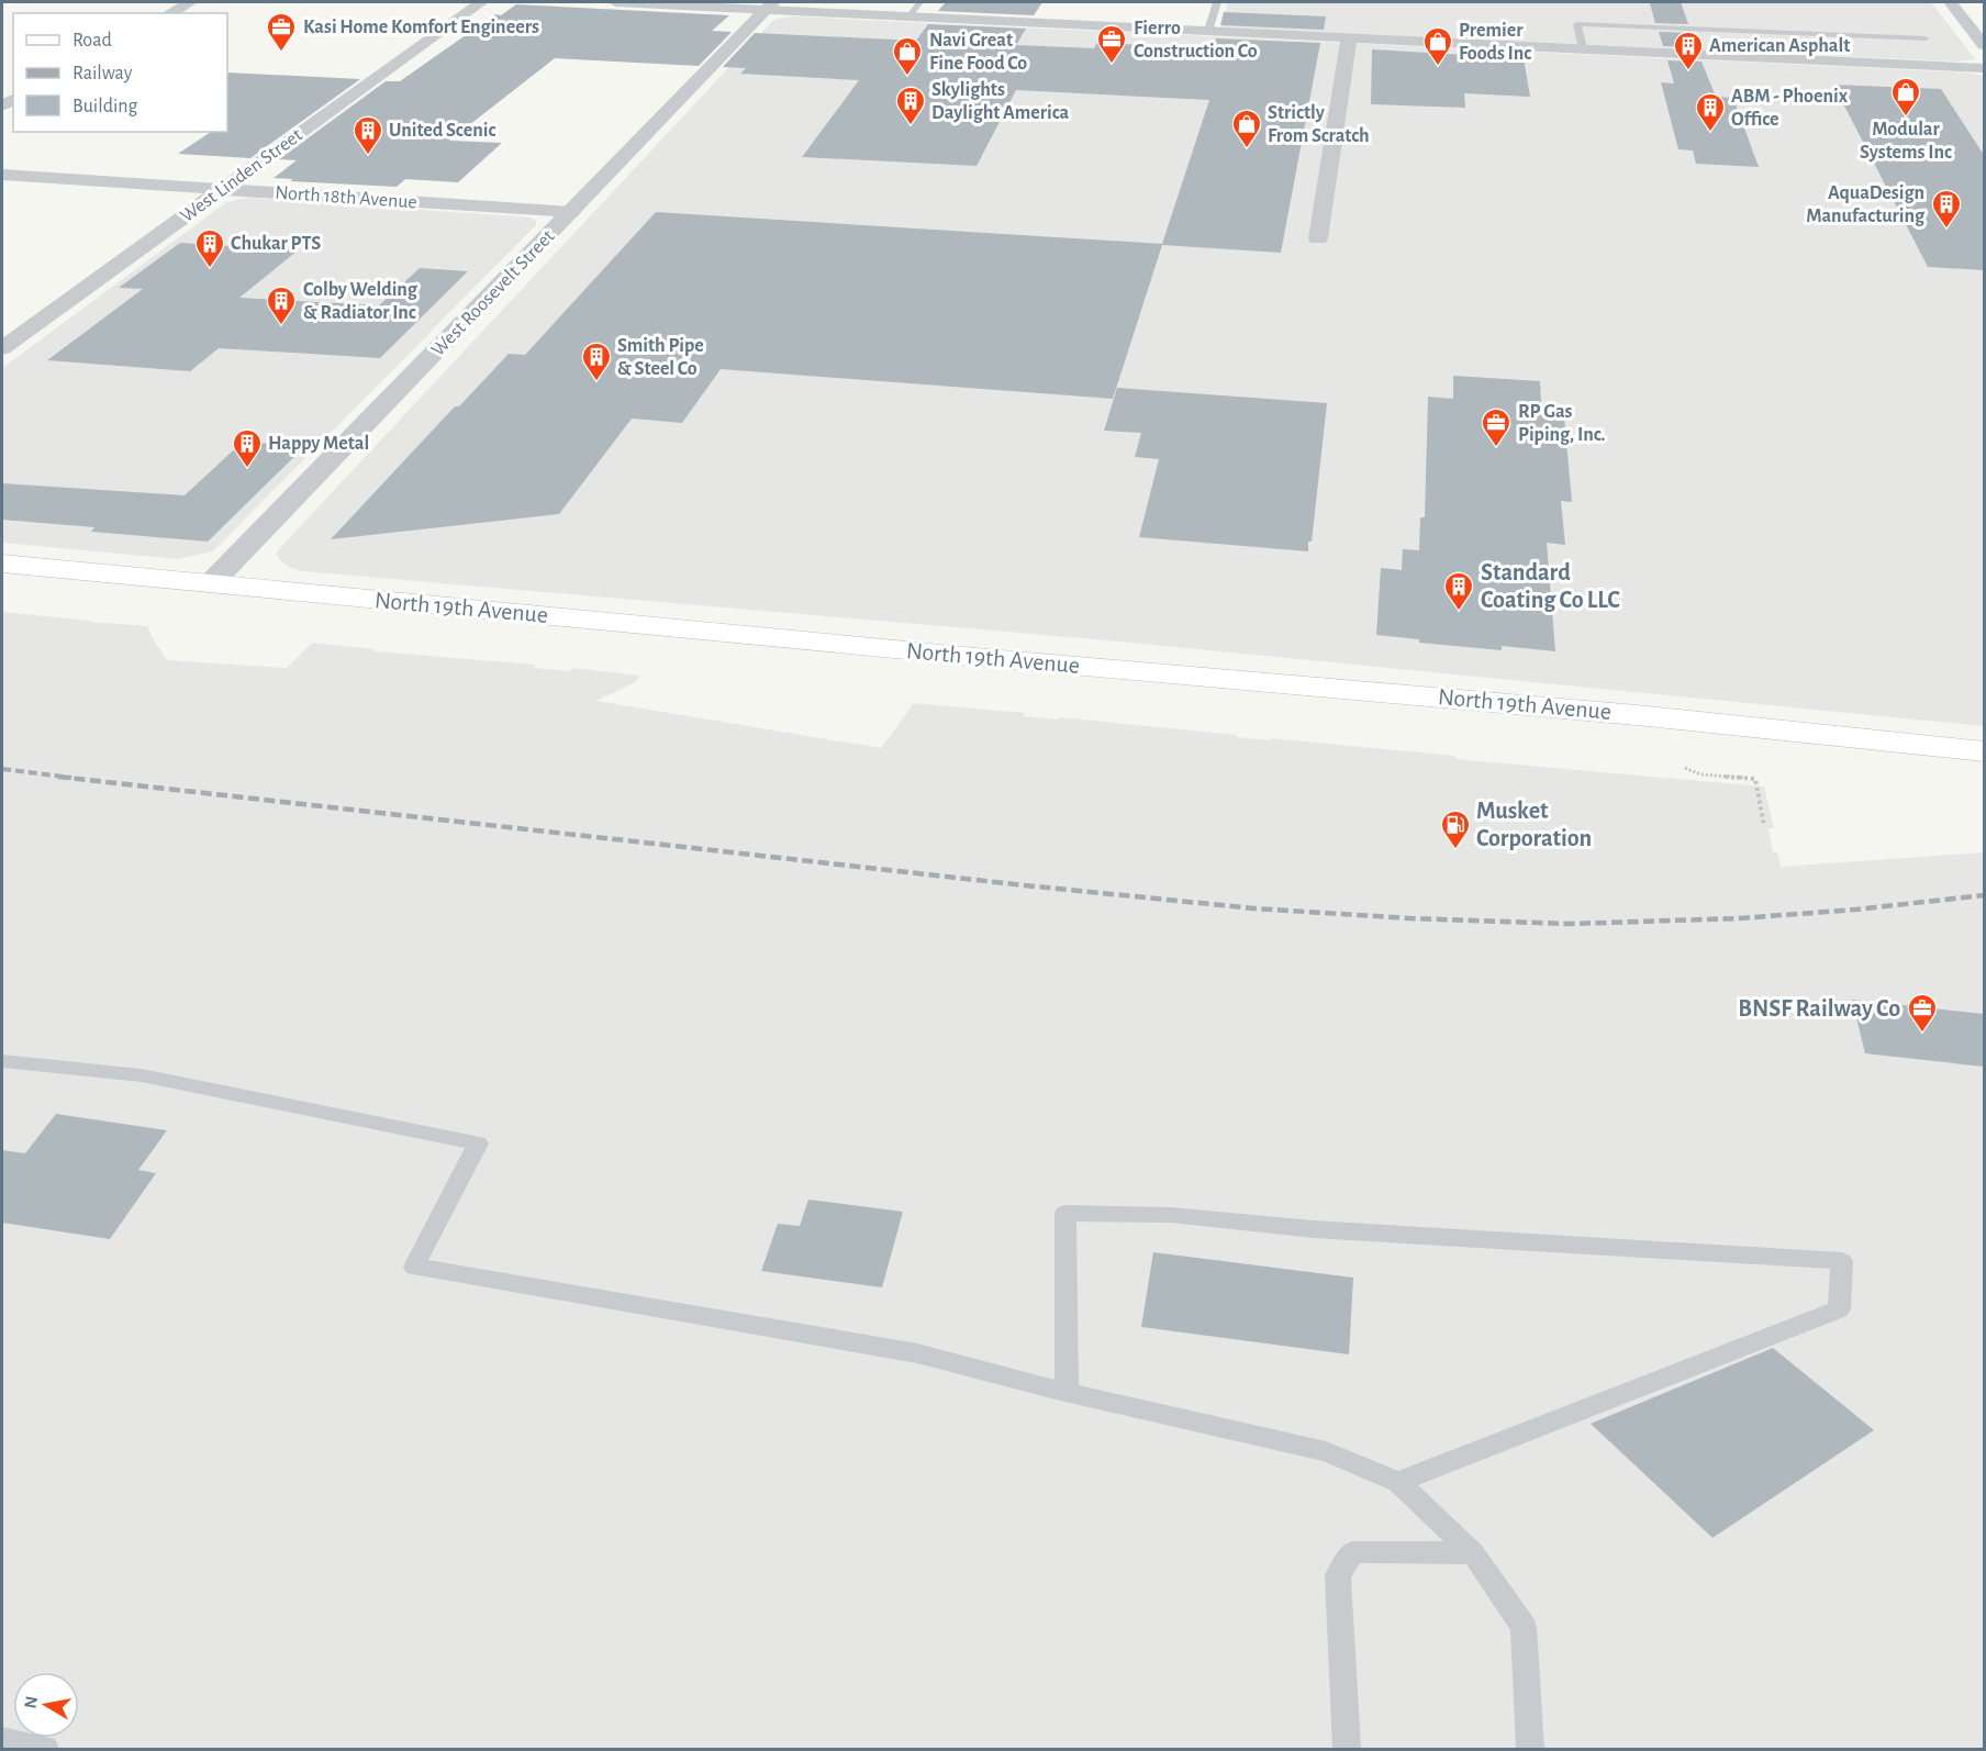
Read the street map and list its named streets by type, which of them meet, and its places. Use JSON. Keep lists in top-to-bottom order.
{
  "streets": {
    "main road": ["North 19th Avenue"],
    "street": ["West Linden Street", "North 18th Avenue", "West Roosevelt Street"]
  },
  "crossings": [
    ["West Linden Street", "North 18th Avenue"],
    ["North 18th Avenue", "West Roosevelt Street"],
    ["West Roosevelt Street", "North 19th Avenue"]
  ],
  "places": {
    "office": [
      "Kasi Home Komfort Engineers",
      "Fierro Construction Co",
      "RP Gas Piping, Inc.",
      "BNSF Railway Co"
    ],
    "shop": [
      "Premier Foods Inc",
      "Navi Great Fine Food Co",
      "Modular Systems Inc",
      "Strictly From Scratch"
    ],
    "building": [
      "American Asphalt",
      "Skylights Daylight America",
      "ABM - Phoenix Office",
      "United Scenic",
      "AquaDesign Manufacturing",
      "Chukar PTS",
      "Colby Welding & Radiator Inc",
      "Smith Pipe & Steel Co",
      "Happy Metal",
      "Standard Coating Co LLC"
    ],
    "fuel station": ["Musket Corporation"]
  },
  "legend": ["Road", "Railway", "Building"],
  "north": "left"
}
